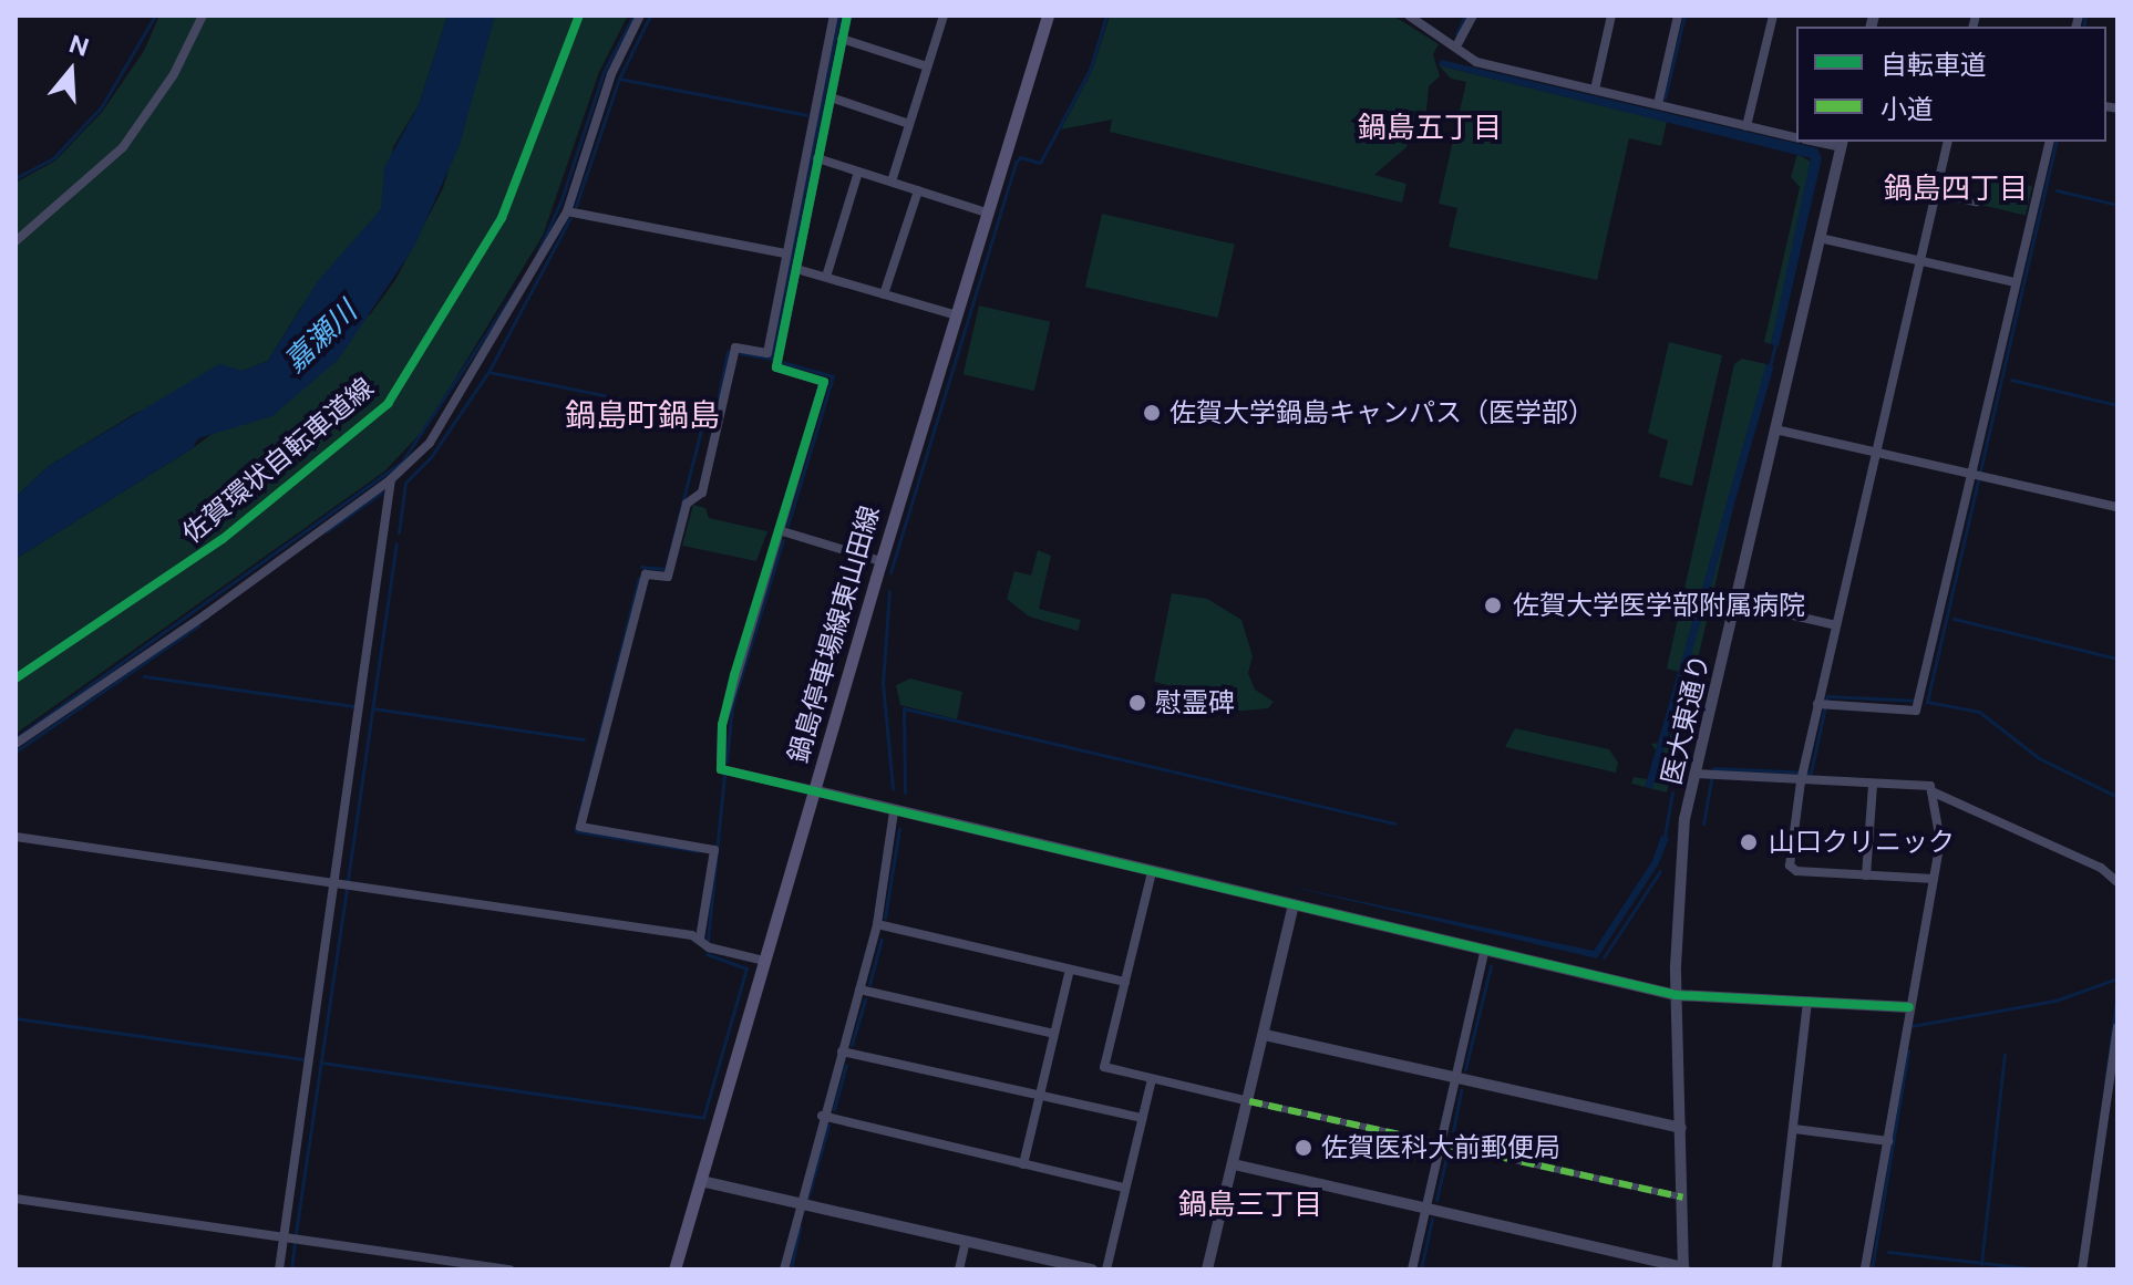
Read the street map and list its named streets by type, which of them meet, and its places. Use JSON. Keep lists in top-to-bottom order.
{
  "streets": {
    "main road": ["鍋島停車場線東山田線"],
    "street": ["医大東通り"],
    "cycle path": ["佐賀環状自転車道線"]
  },
  "districts": [
    "鍋島五丁目",
    "鍋島四丁目",
    "鍋島町鍋島",
    "鍋島三丁目"
  ],
  "water": ["嘉瀬川"],
  "places": [
    "佐賀大学鍋島キャンパス（医学部）",
    "佐賀大学医学部附属病院",
    "慰霊碑",
    "山口クリニック",
    "佐賀医科大前郵便局"
  ],
  "legend": ["自転車道", "小道"],
  "north": "top"
}
